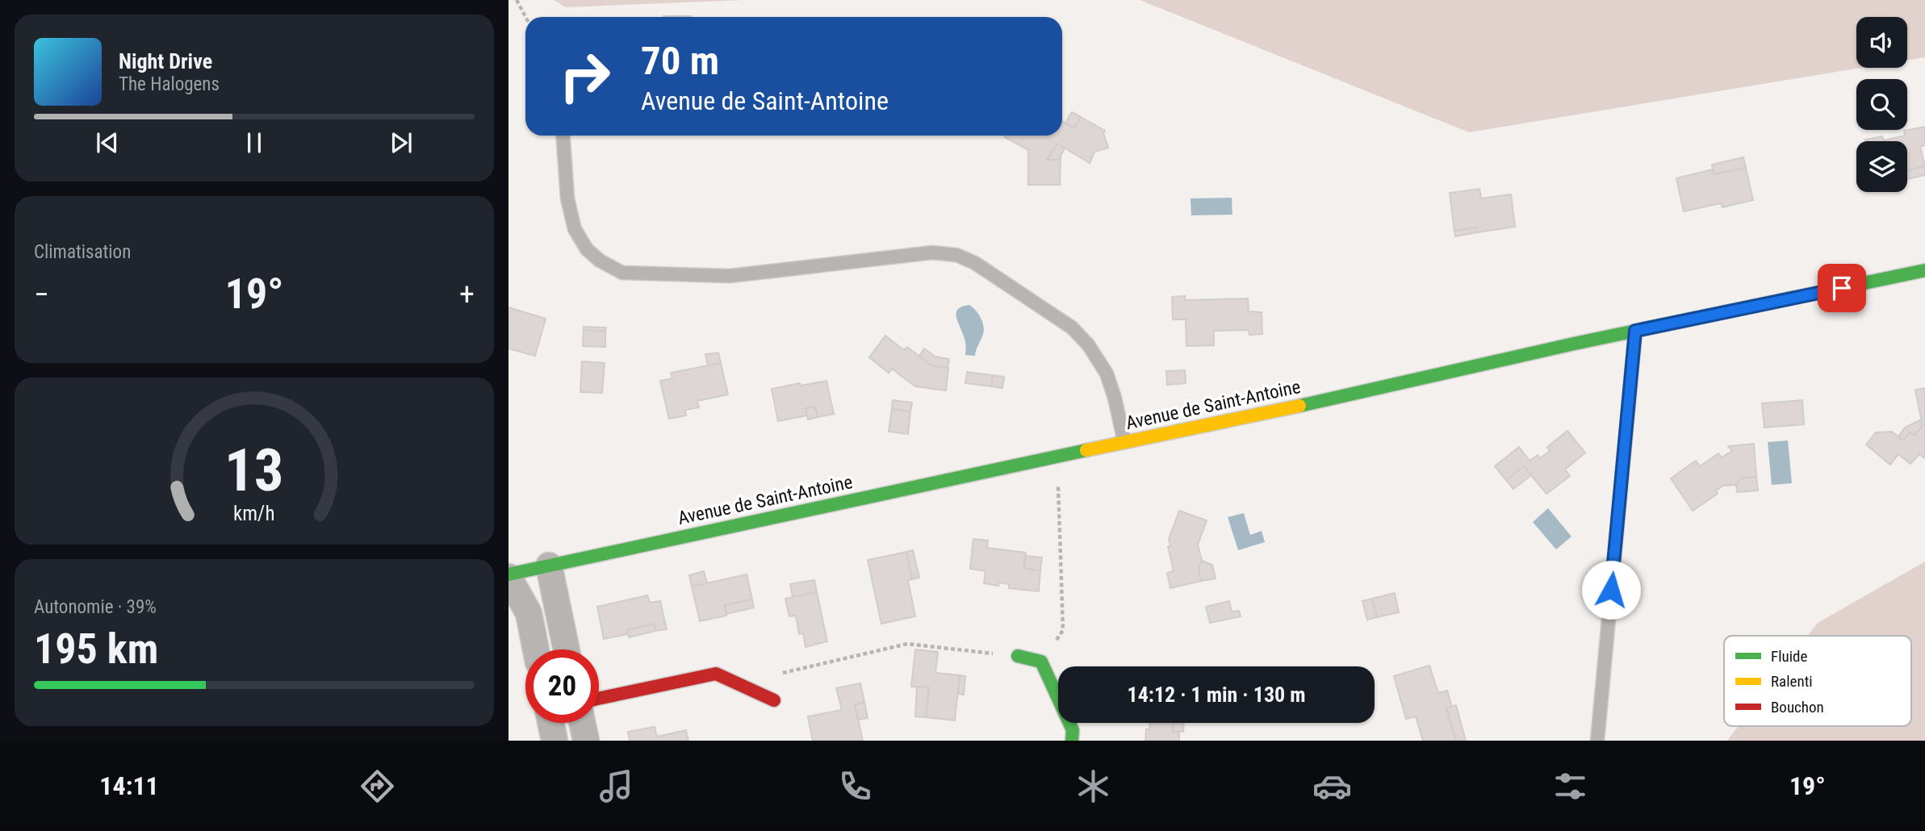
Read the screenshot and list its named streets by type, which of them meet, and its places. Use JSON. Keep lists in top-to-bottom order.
{
  "streets": {
    "street": ["Avenue de Saint-Antoine"]
  },
  "legend": ["Fluide", "Ralenti", "Bouchon"],
  "page": {
    "turn": ["70 m", "Avenue de Saint-Antoine"],
    "song": ["Night Drive", "The Halogens"],
    "tile": [
      "Climatisation",
      ["Autonomie · 39%", "195 km"]
    ],
    "heat": ["−", "19°", "+"],
    "limit": "20",
    "trip": "14:12 · 1 min · 130 m",
    "tabs": ["14:11", "19°"],
    "gauge": ["13", "km/h"]
  }
}
